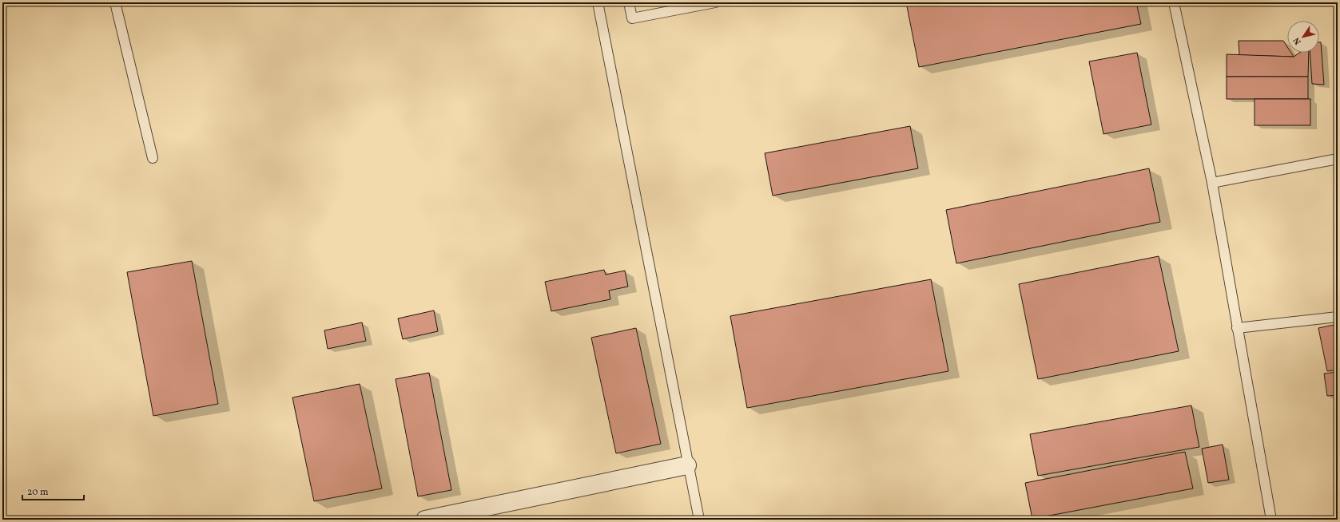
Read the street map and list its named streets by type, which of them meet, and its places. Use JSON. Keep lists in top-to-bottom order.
{
  "scale_bar": "20 m",
  "north": "bottom left"
}
